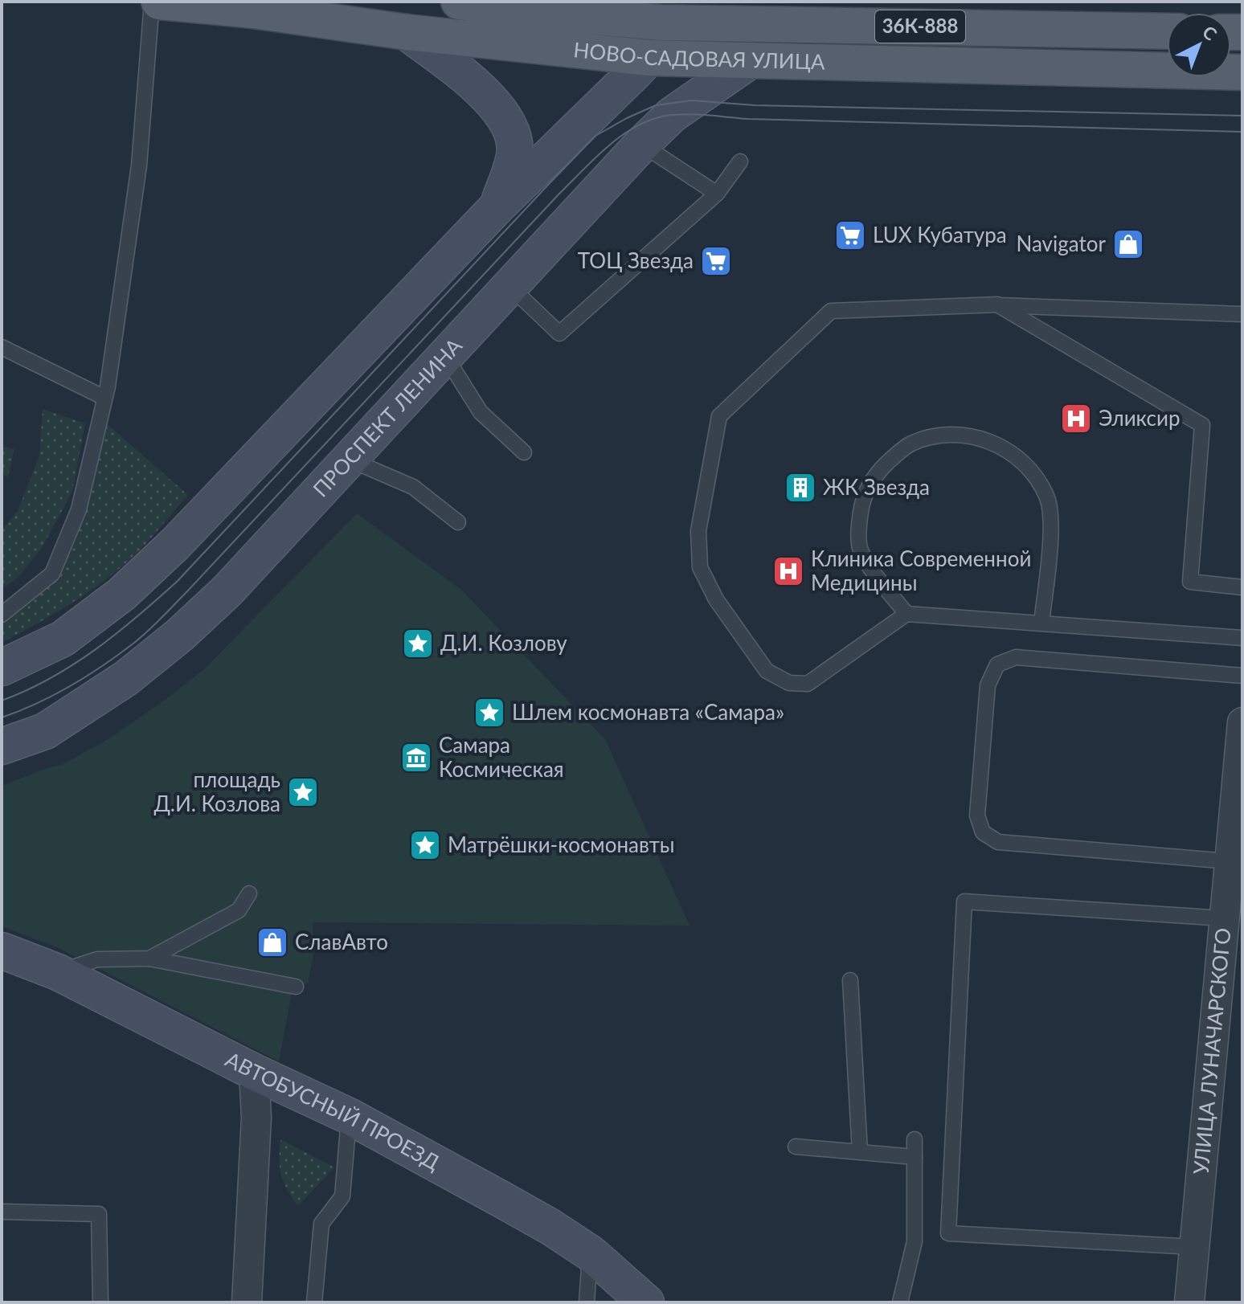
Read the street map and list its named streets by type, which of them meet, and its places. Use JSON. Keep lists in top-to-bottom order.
{
  "streets": {
    "main road": [
      "36К-888",
      "НОВО-САДОВАЯ УЛИЦА",
      "ПРОСПЕКТ ЛЕНИНА",
      "АВТОБУСНЫЙ ПРОЕЗД"
    ],
    "street": ["УЛИЦА ЛУНАЧАРСКОГО"]
  },
  "crossings": [
    ["НОВО-САДОВАЯ УЛИЦА", "ПРОСПЕКТ ЛЕНИНА"]
  ],
  "places": {
    "supermarket": ["LUX Кубатура", "ТОЦ Звезда"],
    "shop": ["Navigator", "СлавАвто"],
    "hospital": ["Эликсир", "Клиника Современной Медицины"],
    "building": ["ЖК Звезда"],
    "place": [
      "Д.И. Козлову",
      "Шлем космонавта «Самара»",
      "площадь Д.И. Козлова",
      "Матрёшки-космонавты"
    ],
    "museum": ["Самара Космическая"]
  },
  "north": "top right"
}
